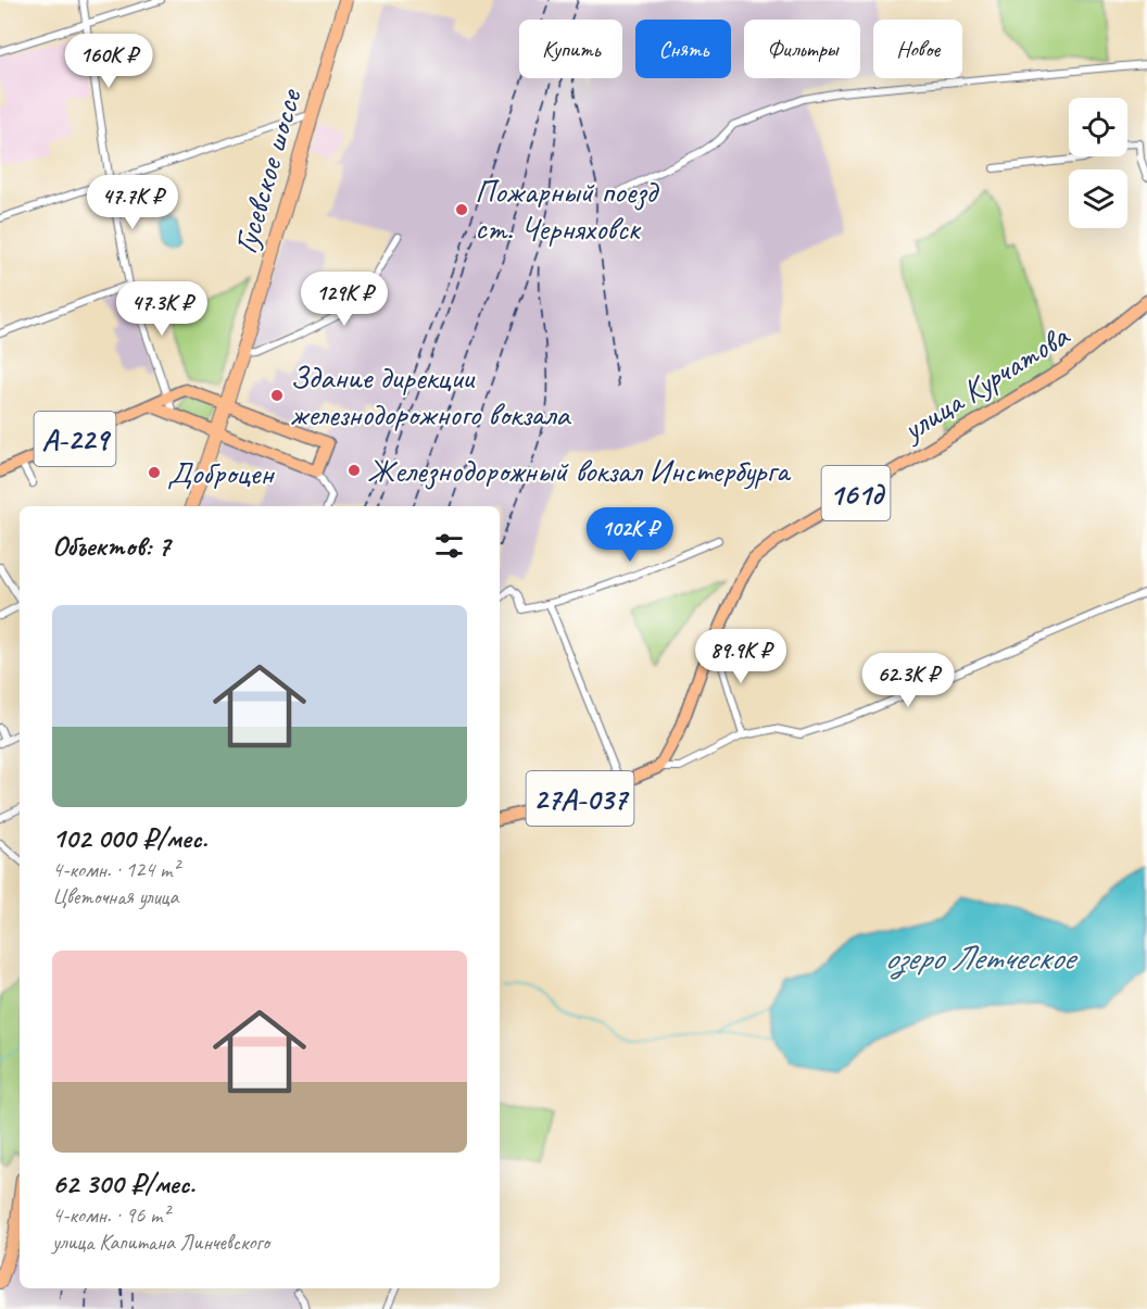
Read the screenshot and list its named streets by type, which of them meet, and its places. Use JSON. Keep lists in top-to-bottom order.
{
  "streets": {
    "highway": ["Гусевское шоссе"],
    "main road": [
      "улица Курчатова",
      "А-229",
      "161д",
      "27А-037"
    ]
  },
  "crossings": [
    ["улица Курчатова", "27А-037"]
  ],
  "water": ["озеро Летческое"],
  "places": [
    "Пожарный поезд ст. Черняховск",
    "Здание дирекции железнодорожного вокзала",
    "Железнодорожный вокзал Инстербурга",
    "Доброцен"
  ],
  "page": {
    "chip": [
      "Купить",
      "Снять",
      "Фильтры",
      "Новое"
    ],
    "price": [
      "160K ₽",
      "47.7K ₽",
      "129K ₽",
      "47.3K ₽",
      "102K ₽",
      "89.9K ₽",
      "62.3K ₽"
    ],
    "heading": "Объектов: 7",
    "list": [
      {
        "name": "102 000 ₽/мес.",
        "note": "4-комн. · 124 m² · Цветочная улица"
      },
      {
        "name": "62 300 ₽/мес.",
        "note": "4-комн. · 96 m² · улица Капитана Линчевского"
      }
    ]
  }
}
